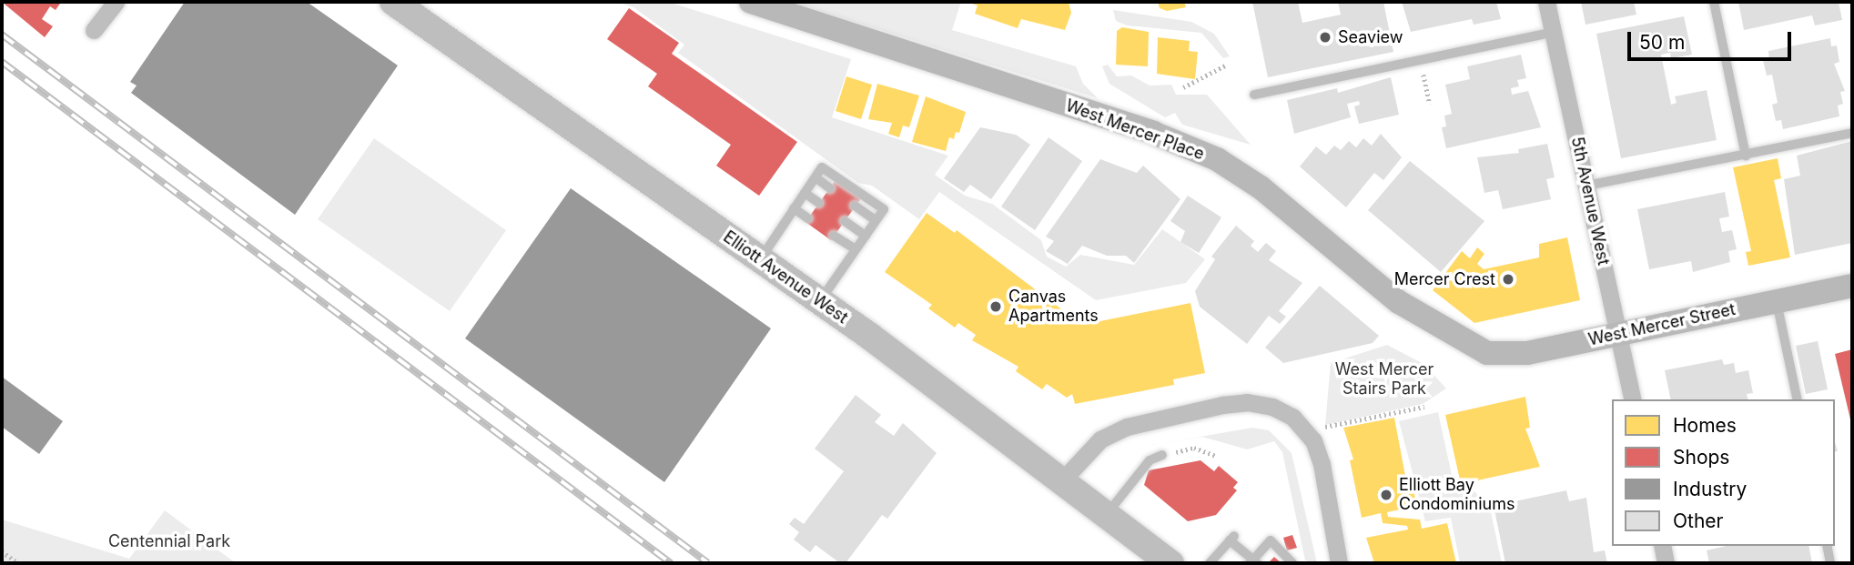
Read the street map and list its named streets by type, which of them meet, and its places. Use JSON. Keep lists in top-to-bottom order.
{
  "streets": {
    "main road": ["West Mercer Place", "Elliott Avenue West", "West Mercer Street"],
    "street": ["5th Avenue West"]
  },
  "crossings": [
    ["West Mercer Place", "West Mercer Street"],
    ["5th Avenue West", "West Mercer Street"]
  ],
  "parks": ["West Mercer Stairs Park", "Centennial Park"],
  "places": [
    "Seaview",
    "Mercer Crest",
    "Canvas Apartments",
    "Elliott Bay Condominiums"
  ],
  "legend": [
    "Homes",
    "Shops",
    "Industry",
    "Other"
  ],
  "scale_bar": "50 m"
}
